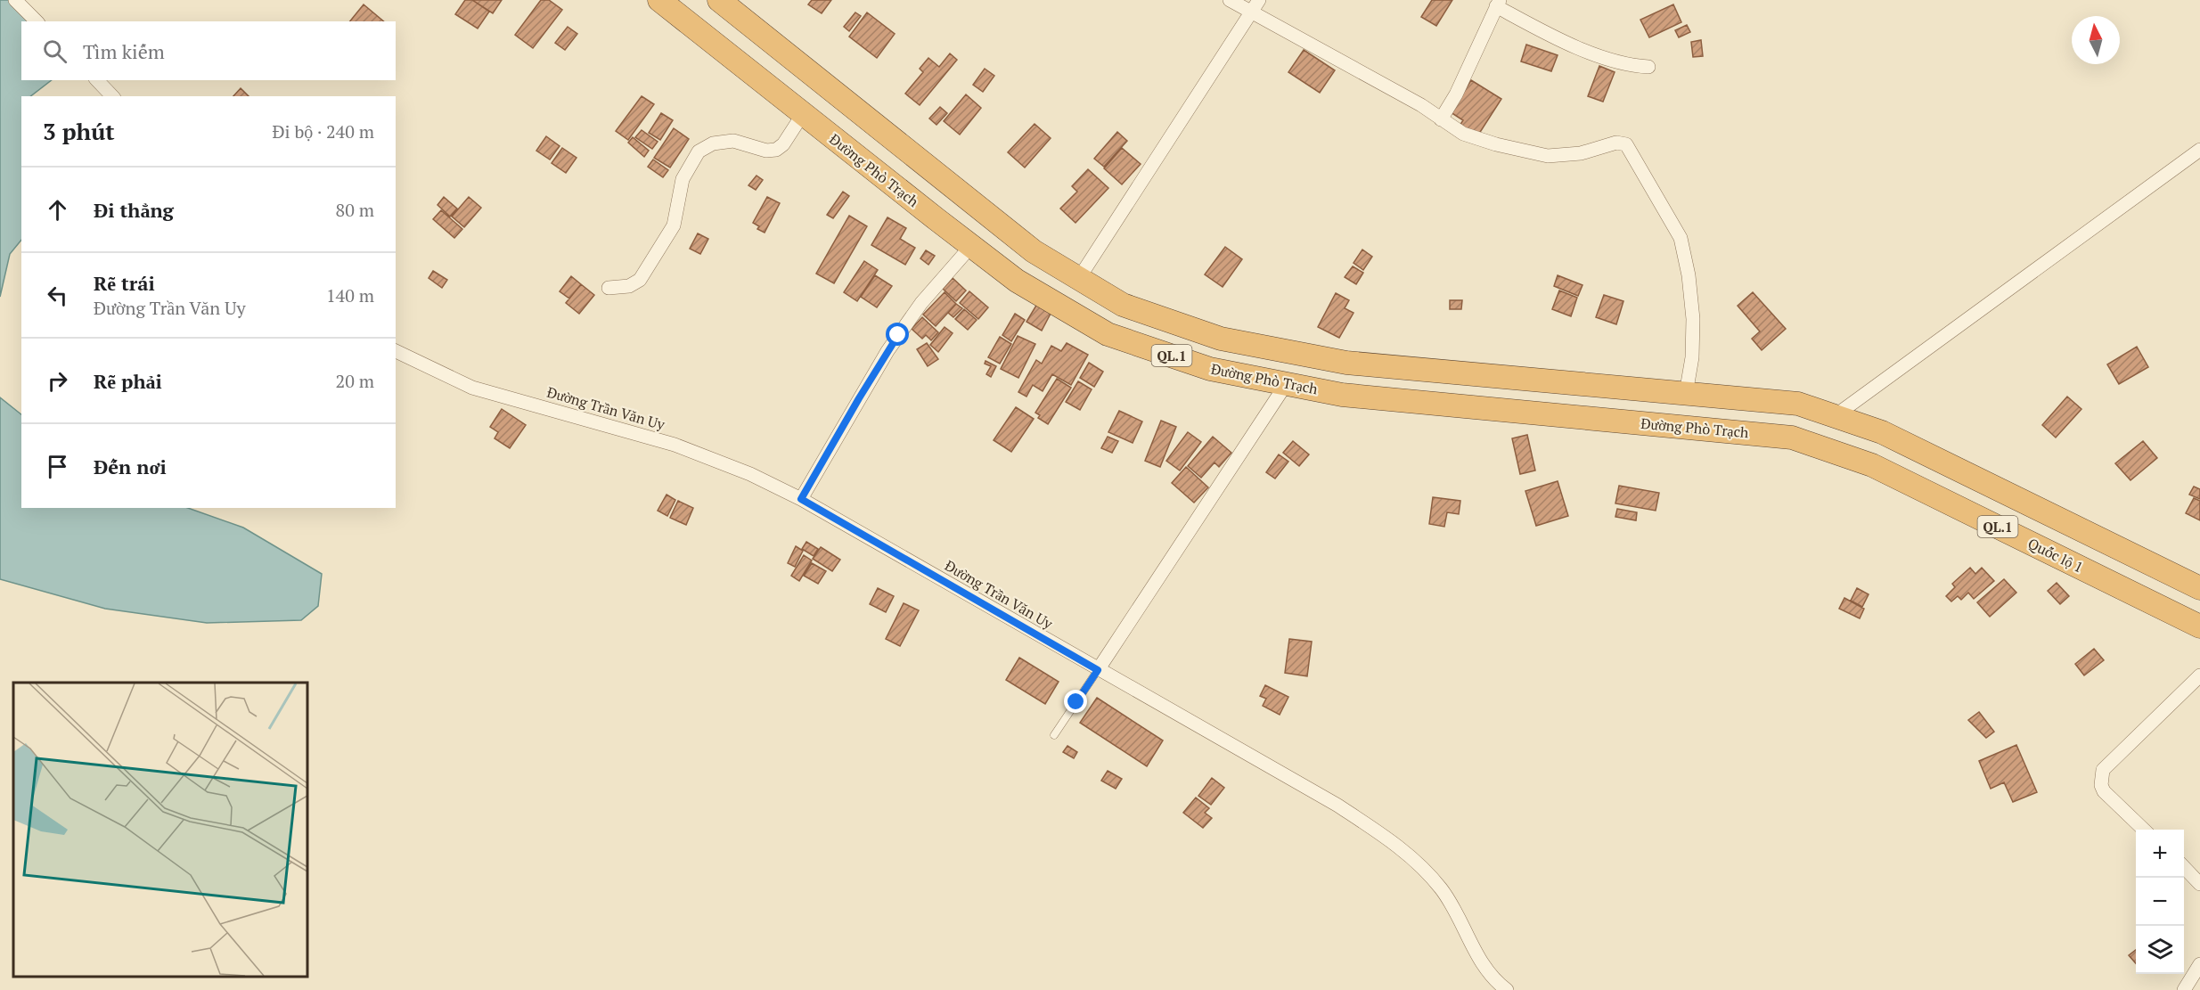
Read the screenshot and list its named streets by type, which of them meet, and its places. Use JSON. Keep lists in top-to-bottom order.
{
  "streets": {
    "highway": ["Đường Phò Trạch", "QL.1", "Quốc lộ 1"],
    "street": ["Đường Trần Văn Uy"]
  },
  "crossings": [
    ["Đường Phò Trạch", "Quốc lộ 1"]
  ],
  "north": "top",
  "page": {
    "search": "Tìm kiếm",
    "heading": ["3 phút", "Đi bộ · 240 m"],
    "list": [
      ["Đi thẳng", "80 m"],
      ["Rẽ trái", "Đường Trần Văn Uy", "140 m"],
      ["Rẽ phải", "20 m"],
      "Đến nơi"
    ],
    "map_buttons": ["+", "−"]
  }
}
